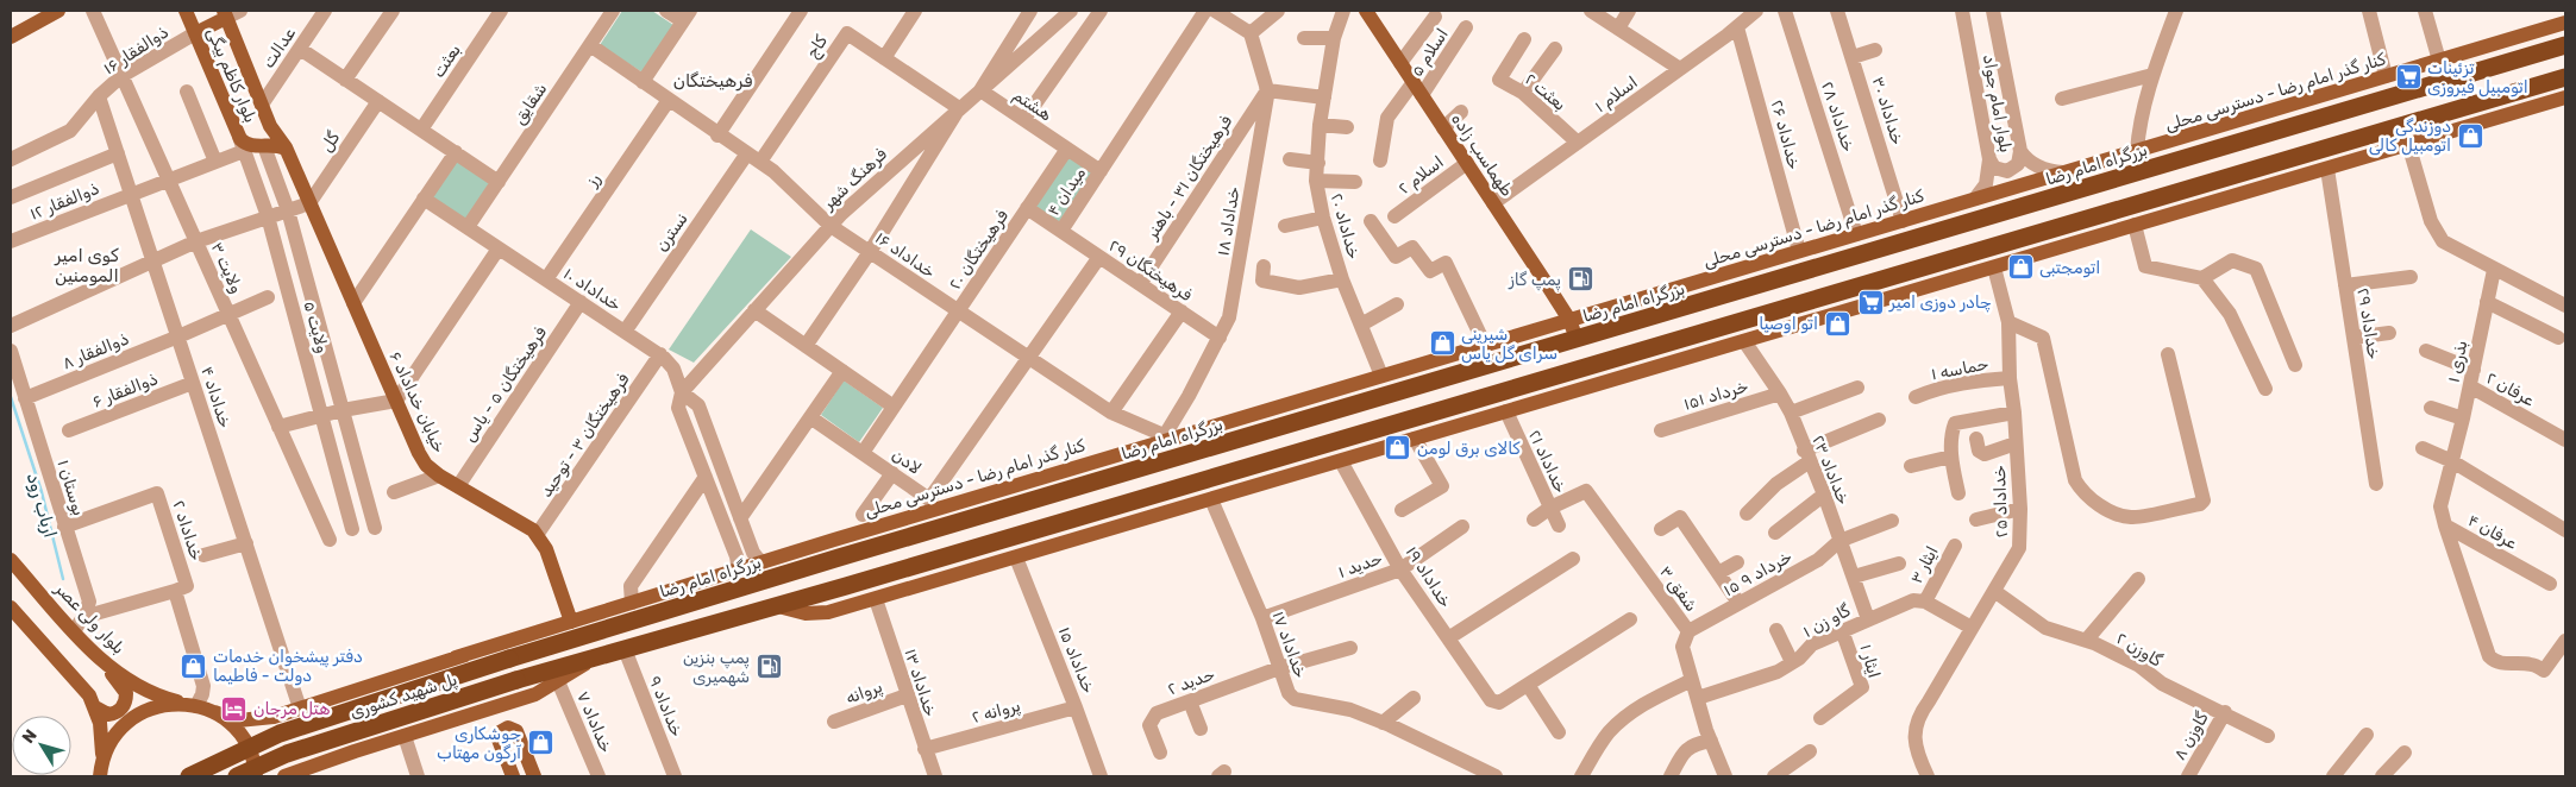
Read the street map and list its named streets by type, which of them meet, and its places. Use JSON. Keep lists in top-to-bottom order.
{
  "streets": {
    "highway": ["بزرگراه امام رضا", "پل شهید کشوری"],
    "main road": [
      "بلوار کاظم بیگی",
      "کنار گذر امام رضا - دسترسی محلی",
      "طهماسب زاده",
      "خیابان خداداد ۶",
      "بلوار ولی عصر"
    ],
    "street": [
      "کاج",
      "عدالت",
      "ذوالفقار ۱۶",
      "اسلام ۵",
      "بعثت",
      "بعثت ۲",
      "اسلام ۱",
      "شقایق",
      "بلوار امام جواد",
      "هشتم",
      "خداداد ۳۰",
      "خداداد ۲۸",
      "خداداد ۲۶",
      "گل",
      "اسلام ۲",
      "فرهیختگان ۳۱ - باهنر",
      "فرهنگ شهر",
      "رز",
      "میدان ۴",
      "ذوالفقار ۱۲",
      "خداداد ۱۸",
      "خداداد ۲۰",
      "نسترن",
      "فرهیختگان ۲۰",
      "خداداد ۱۶",
      "ولایت ۳",
      "فرهیختگان ۲۹",
      "خداداد ۱۰",
      "خداداد ۲۹",
      "ولایت ۵",
      "ذوالفقار ۸",
      "بذری ۱",
      "حماسه ۱",
      "فرهیختگان ۵ - یاس",
      "عرفان ۲",
      "ذوالفقار ۶",
      "۱۵خرداد ۱",
      "خداداد ۴",
      "فرهیختگان ۳ - توحید",
      "لادن",
      "خداداد ۲۱",
      "خداداد ۲۳",
      "بوستان ۱",
      "خداداد ۲۵",
      "خداداد ۲",
      "عرفان ۴",
      "حدید ۱",
      "ایثار ۳",
      "۱۵ خرداد ۹",
      "خداداد ۱۹",
      "شفق ۳",
      "گاو زن ۱",
      "خداداد ۱۷",
      "گاوزن ۲",
      "خداداد ۱۵",
      "ایثار ۱",
      "حدید ۲",
      "خداداد ۱۳",
      "پروانه",
      "خداداد ۹",
      "پروانه ۲",
      "خداداد ۷",
      "گاوزن ۸"
    ]
  },
  "crossings": [
    ["کاج", "فرهنگ شهر"],
    ["کاج", "خداداد ۱۶"],
    ["عدالت", "بلوار کاظم بیگی"],
    ["ذوالفقار ۱۶", "بلوار کاظم بیگی"],
    ["ذوالفقار ۱۶", "ولایت ۳"],
    ["ذوالفقار ۱۶", "خداداد ۴"],
    ["اسلام ۵", "طهماسب زاده"],
    ["بلوار کاظم بیگی", "ذوالفقار ۱۲"],
    ["بلوار کاظم بیگی", "ولایت ۵"],
    ["بلوار کاظم بیگی", "خیابان خداداد ۶"],
    ["بعثت ۲", "اسلام ۱"],
    ["کنار گذر امام رضا - دسترسی محلی", "بلوار امام جواد"],
    ["کنار گذر امام رضا - دسترسی محلی", "خداداد ۳۰"],
    ["کنار گذر امام رضا - دسترسی محلی", "خداداد ۲۸"],
    ["کنار گذر امام رضا - دسترسی محلی", "خداداد ۲۶"],
    ["کنار گذر امام رضا - دسترسی محلی", "طهماسب زاده"],
    ["کنار گذر امام رضا - دسترسی محلی", "خداداد ۱۸"],
    ["کنار گذر امام رضا - دسترسی محلی", "خداداد ۲۰"],
    ["کنار گذر امام رضا - دسترسی محلی", "خداداد ۱۶"],
    ["کنار گذر امام رضا - دسترسی محلی", "خداداد ۱۰"],
    ["کنار گذر امام رضا - دسترسی محلی", "خیابان خداداد ۶"],
    ["کنار گذر امام رضا - دسترسی محلی", "بلوار ولی عصر"],
    ["اسلام ۱", "خداداد ۲۶"],
    ["اسلام ۱", "طهماسب زاده"],
    ["شقایق", "خداداد ۱۶"],
    ["شقایق", "خداداد ۱۰"],
    ["هشتم", "فرهنگ شهر"],
    ["هشتم", "میدان ۴"],
    ["گل", "خیابان خداداد ۶"],
    ["طهماسب زاده", "بزرگراه امام رضا"],
    ["طهماسب زاده", "اسلام ۲"],
    ["بزرگراه امام رضا", "پل شهید کشوری"],
    ["فرهیختگان ۳۱ - باهنر", "خداداد ۱۸"],
    ["فرهیختگان ۳۱ - باهنر", "فرهیختگان ۲۹"],
    ["فرهنگ شهر", "خداداد ۱۶"],
    ["فرهنگ شهر", "خداداد ۱۰"],
    ["رز", "خداداد ۱۶"],
    ["رز", "خداداد ۱۰"],
    ["میدان ۴", "فرهیختگان ۲۰"],
    ["میدان ۴", "فرهیختگان ۲۹"],
    ["ذوالفقار ۱۲", "ولایت ۳"],
    ["ذوالفقار ۱۲", "ولایت ۵"],
    ["ذوالفقار ۱۲", "خداداد ۴"],
    ["خداداد ۱۸", "خداداد ۱۶"],
    ["خداداد ۱۸", "فرهیختگان ۲۹"],
    ["نسترن", "خداداد ۱۶"],
    ["نسترن", "خداداد ۱۰"],
    ["فرهیختگان ۲۰", "خداداد ۱۶"],
    ["فرهیختگان ۲۰", "لادن"],
    ["خداداد ۱۶", "لادن"],
    ["ولایت ۳", "ذوالفقار ۸"],
    ["خداداد ۱۰", "فرهیختگان ۵ - یاس"],
    ["خداداد ۱۰", "فرهیختگان ۳ - توحید"],
    ["ذوالفقار ۸", "خداداد ۴"],
    ["ذوالفقار ۸", "بوستان ۱"],
    ["بذری ۱", "عرفان ۲"],
    ["بذری ۱", "عرفان ۴"],
    ["حماسه ۱", "خداداد ۲۵"],
    ["فرهیختگان ۵ - یاس", "خیابان خداداد ۶"],
    ["ذوالفقار ۶", "خداداد ۴"],
    ["۱۵خرداد ۱", "خداداد ۲۳"],
    ["خداداد ۴", "بلوار ولی عصر"],
    ["خیابان خداداد ۶", "فرهیختگان ۳ - توحید"],
    ["خداداد ۲۱", "شفق ۳"],
    ["خداداد ۲۳", "۱۵ خرداد ۹"],
    ["خداداد ۲۳", "گاو زن ۱"],
    ["بوستان ۱", "خداداد ۲"],
    ["خداداد ۲۵", "گاوزن ۲"],
    ["حدید ۱", "خداداد ۱۹"],
    ["حدید ۱", "خداداد ۱۷"],
    ["ایثار ۳", "گاو زن ۱"],
    ["۱۵ خرداد ۹", "شفق ۳"],
    ["شفق ۳", "گاو زن ۱"],
    ["گاو زن ۱", "ایثار ۱"],
    ["خداداد ۱۷", "حدید ۲"],
    ["گاوزن ۲", "گاوزن ۸"],
    ["خداداد ۱۵", "پروانه ۲"],
    ["خداداد ۱۳", "پروانه"],
    ["خداداد ۱۳", "پروانه ۲"]
  ],
  "districts": ["فرهیختگان", "کوی امیر المومنین"],
  "water": ["ارباب رود"],
  "places": {
    "supermarket": ["تزئینات اتومبیل فیروزی", "چادر دوزی امیر"],
    "shop": [
      "دوزندگی اتومبیل کالی",
      "اتومجتبی",
      "اتو اوصیا",
      "شیرینی سرای گل یاس",
      "کالای برق لومن",
      "دفتر پیشخوان خدمات دولت - فاطیما",
      "جوشکاری آرگون مهتاب"
    ],
    "fuel station": ["پمپ گاز", "پمپ بنزین شهمیری"],
    "hotel": ["هتل مرجان"]
  },
  "north": "top left"
}
